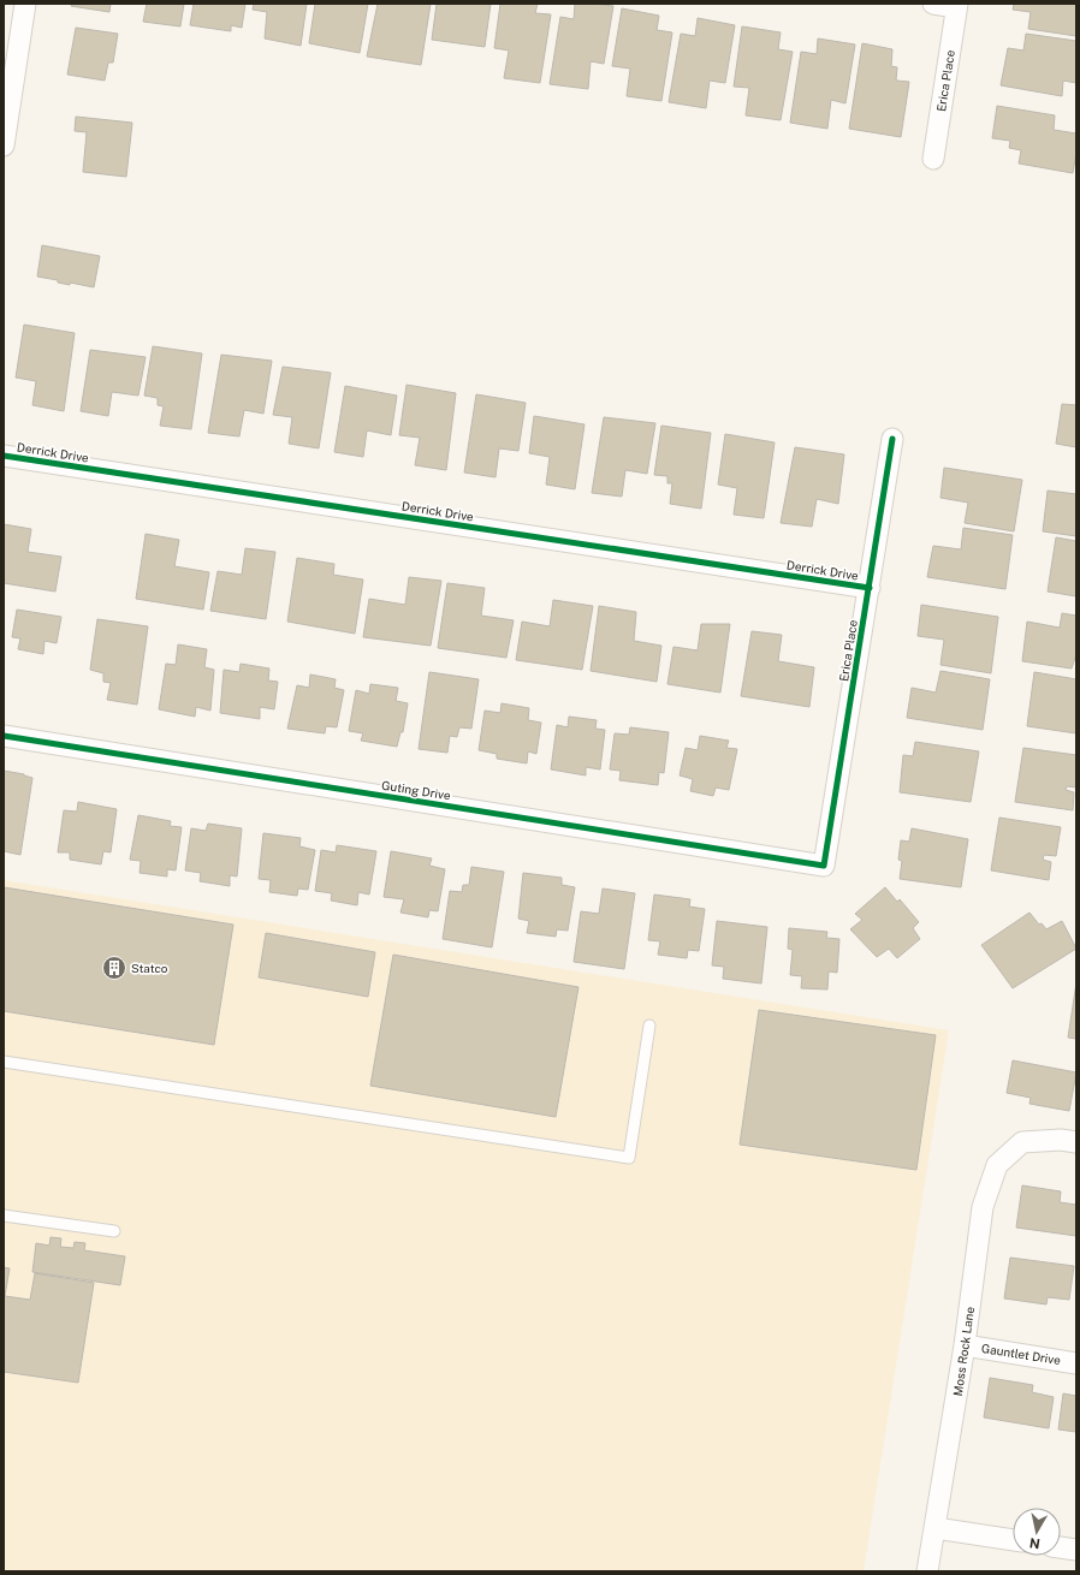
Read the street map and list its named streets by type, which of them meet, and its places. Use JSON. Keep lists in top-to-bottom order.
{
  "streets": {
    "street": [
      "Erica Place",
      "Derrick Drive",
      "Guting Drive",
      "Moss Rock Lane",
      "Gauntlet Drive"
    ]
  },
  "crossings": [
    ["Erica Place", "Derrick Drive"],
    ["Erica Place", "Guting Drive"],
    ["Moss Rock Lane", "Gauntlet Drive"]
  ],
  "places": {
    "building": ["Statco"]
  },
  "north": "bottom"
}
